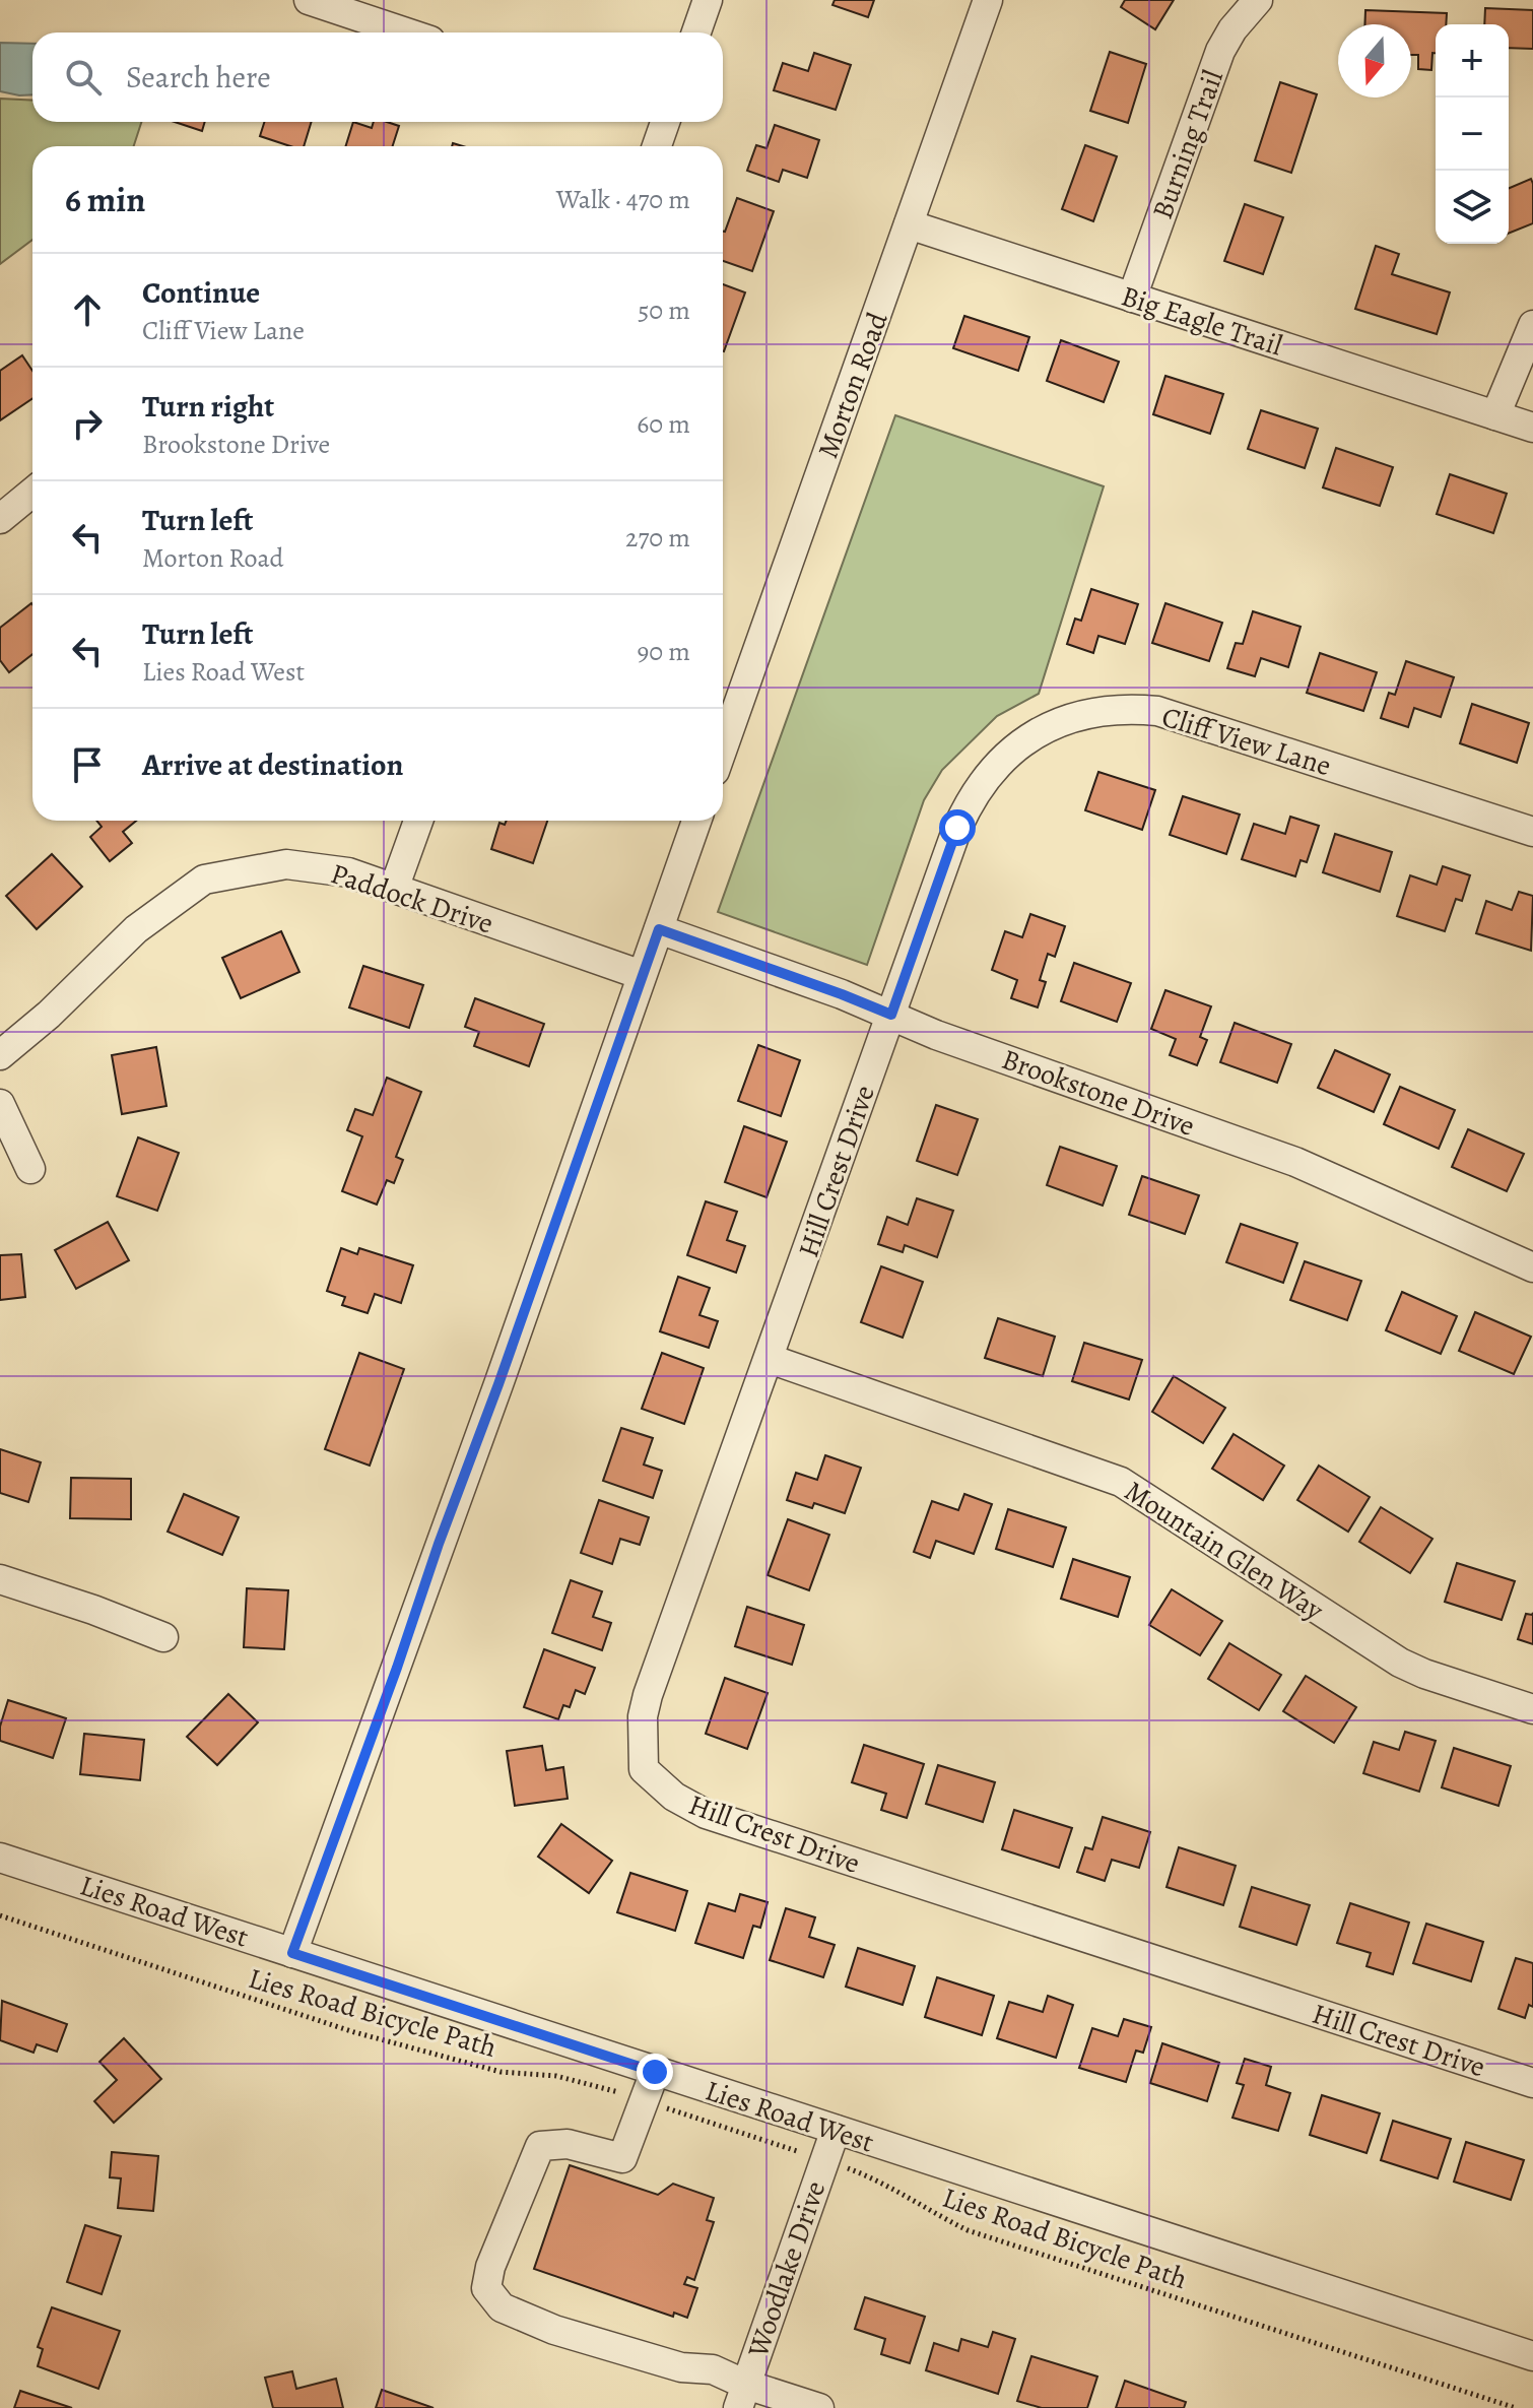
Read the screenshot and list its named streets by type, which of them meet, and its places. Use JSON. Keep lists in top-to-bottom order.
{
  "streets": {
    "street": [
      "Burning Trail",
      "Big Eagle Trail",
      "Morton Road",
      "Cliff View Lane",
      "Paddock Drive",
      "Brookstone Drive",
      "Hill Crest Drive",
      "Mountain Glen Way",
      "Lies Road West",
      "Woodlake Drive"
    ],
    "path": ["Lies Road Bicycle Path"]
  },
  "crossings": [
    ["Burning Trail", "Big Eagle Trail"],
    ["Big Eagle Trail", "Morton Road"],
    ["Cliff View Lane", "Brookstone Drive"],
    ["Cliff View Lane", "Hill Crest Drive"],
    ["Brookstone Drive", "Hill Crest Drive"],
    ["Hill Crest Drive", "Mountain Glen Way"],
    ["Lies Road West", "Woodlake Drive"],
    ["Lies Road Bicycle Path", "Woodlake Drive"]
  ],
  "north": "bottom",
  "page": {
    "map_buttons": ["+", "−"],
    "search": "Search here",
    "heading": ["6 min", "Walk · 470 m"],
    "list": [
      ["Continue", "Cliff View Lane", "50 m"],
      ["Turn right", "Brookstone Drive", "60 m"],
      ["Turn left", "Morton Road", "270 m"],
      ["Turn left", "Lies Road West", "90 m"],
      "Arrive at destination"
    ]
  }
}
